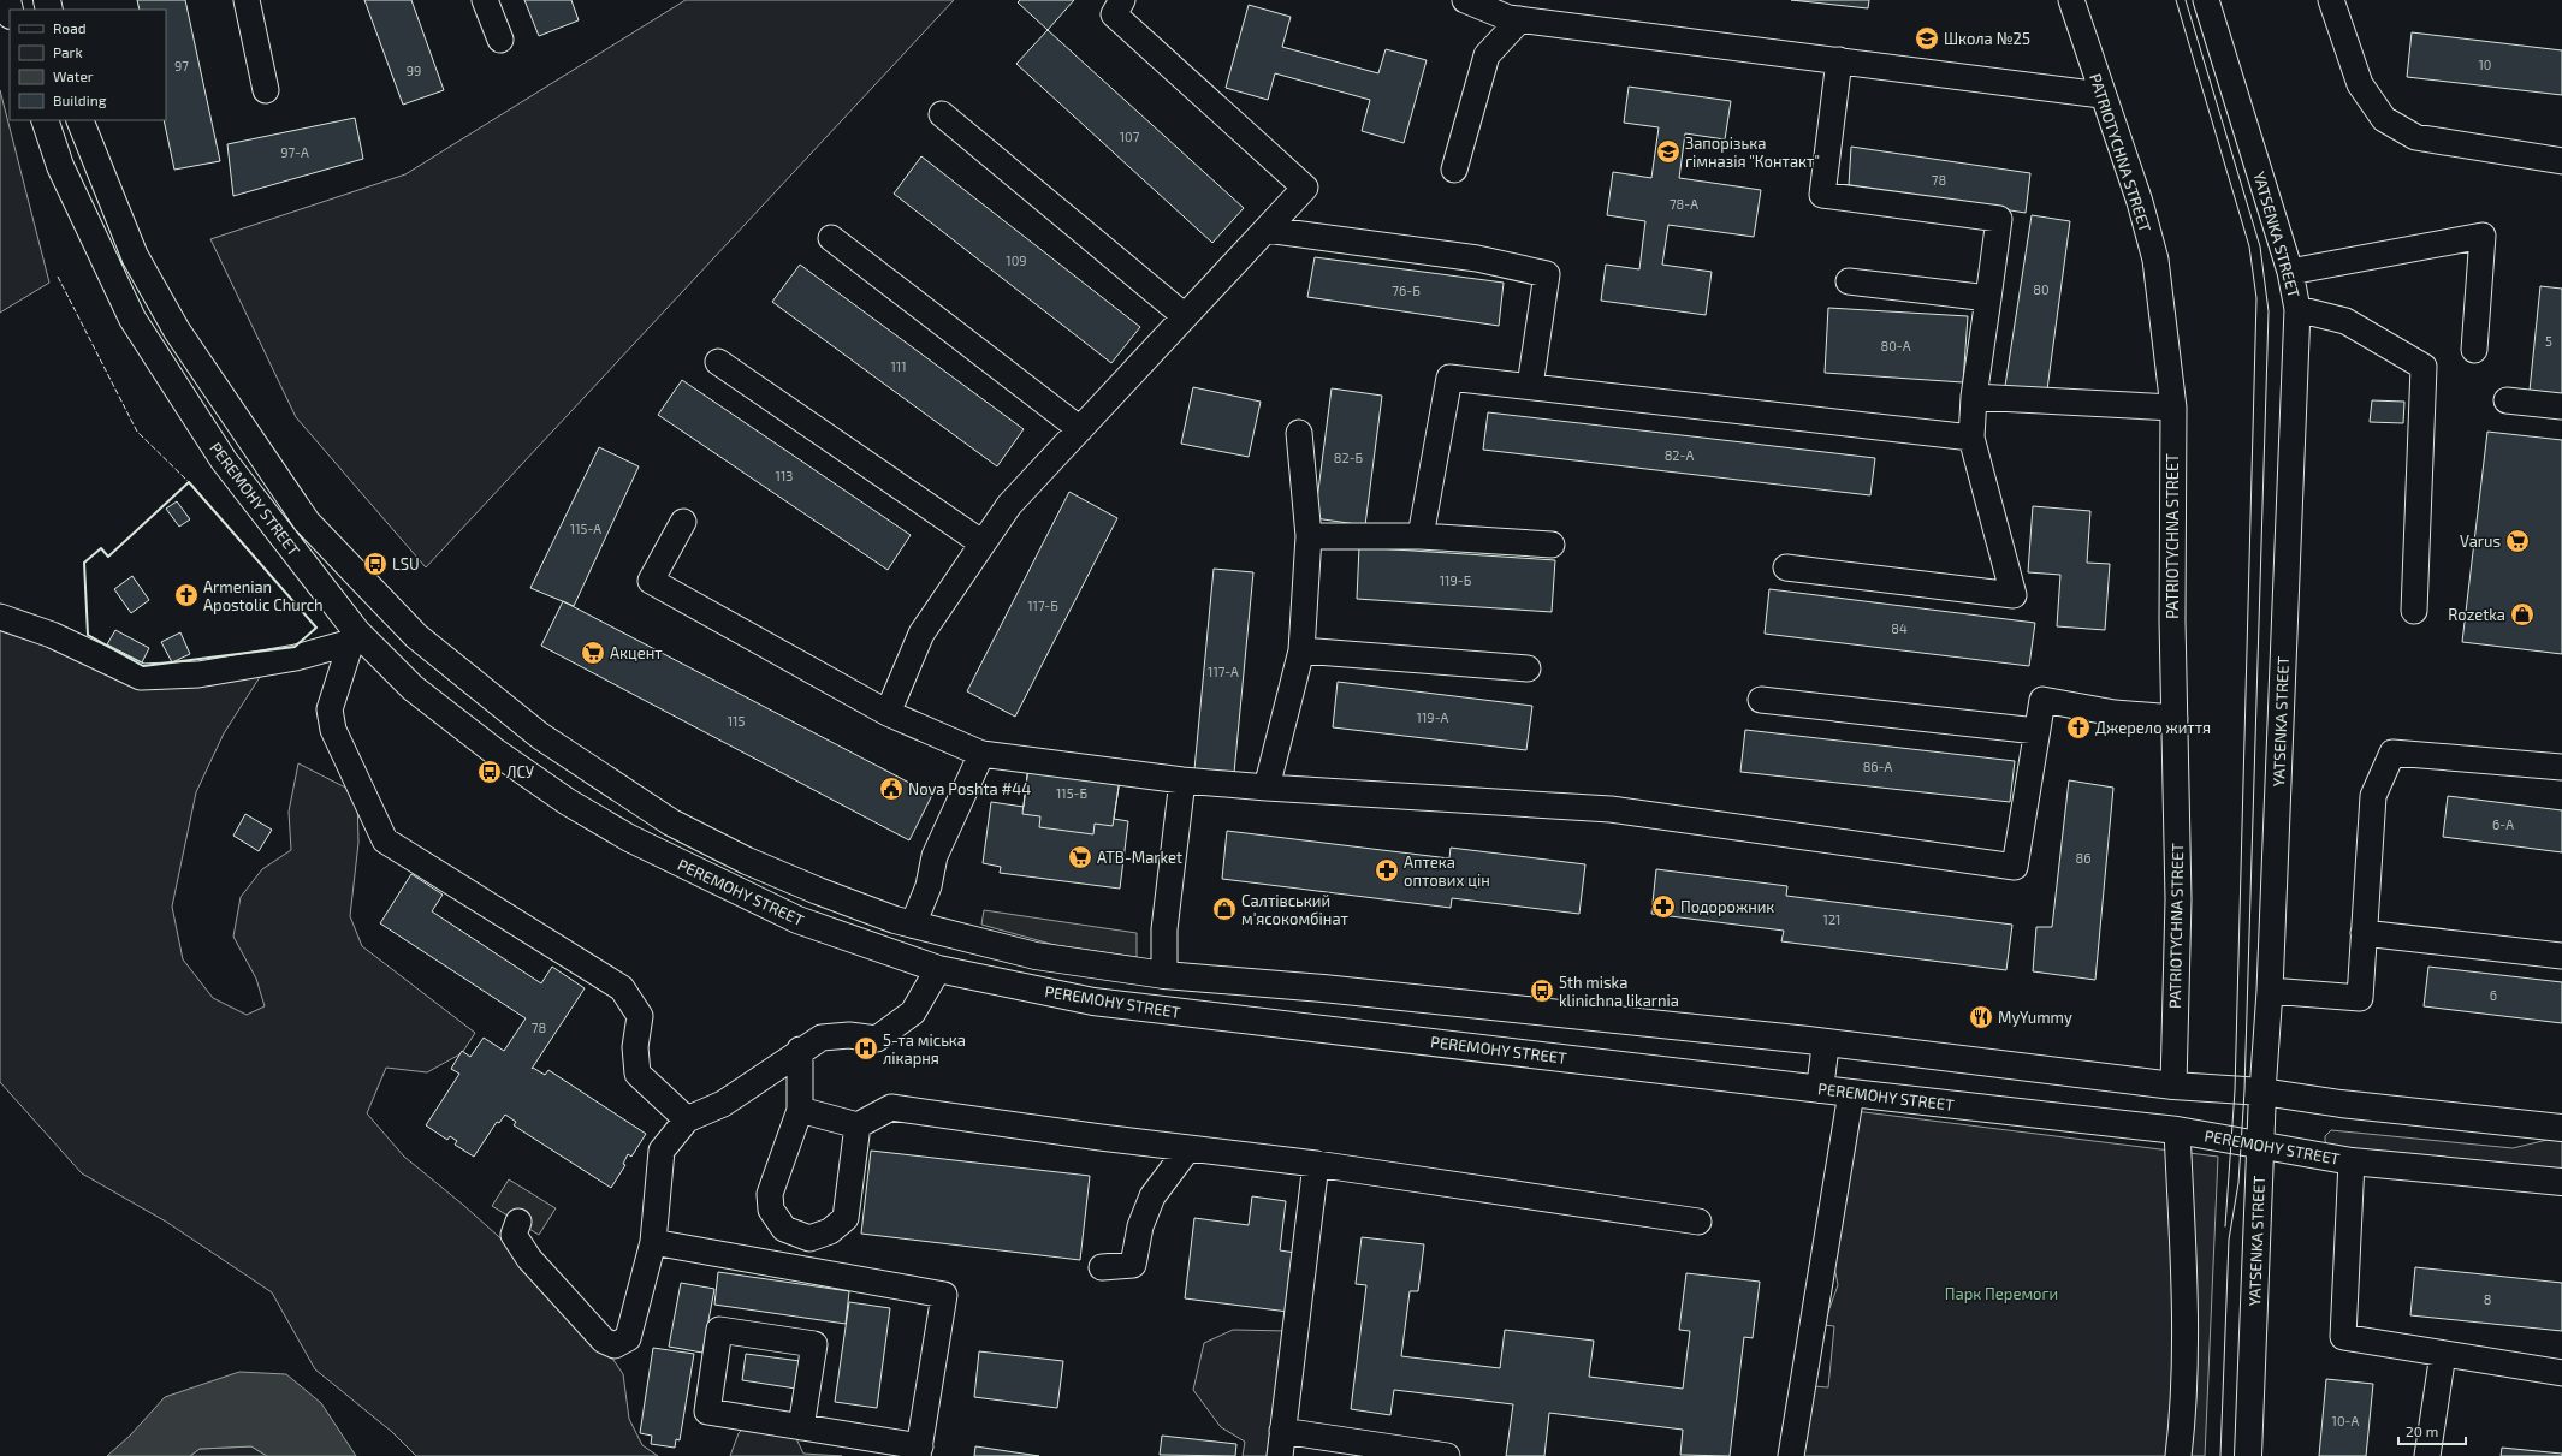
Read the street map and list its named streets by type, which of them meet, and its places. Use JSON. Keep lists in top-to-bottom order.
{
  "streets": {
    "main road": ["YATSENKA STREET", "PEREMOHY STREET"],
    "street": ["PATRIOTYCHNA STREET"]
  },
  "crossings": [
    ["PATRIOTYCHNA STREET", "PEREMOHY STREET"],
    ["YATSENKA STREET", "PEREMOHY STREET"]
  ],
  "parks": ["Парк Перемоги"],
  "places": {
    "school or university": ["Школа №25", "Запорізька гімназія \"Контакт\""],
    "supermarket": ["Varus", "Акцент", "ATB-Market"],
    "bus stop": ["LSU", "ЛСУ", "5th miska klinichna likarnia"],
    "church": ["Armenian Apostolic Church", "Джерело життя"],
    "shop": ["Rozetka", "Салтівський м'ясокомбінат"],
    "public building": ["Nova Poshta #44"],
    "pharmacy": ["Аптека оптових цін", "Подорожник"],
    "restaurant": ["MyYummy"],
    "hospital": ["5-та міська лікарня"]
  },
  "house_numbers": [
    "10",
    "97",
    "99",
    "107",
    "97-А",
    "78",
    "78-А",
    "109",
    "80",
    "76-Б",
    "5",
    "80-А",
    "111",
    "82-А",
    "82-Б",
    "113",
    "115-А",
    "119-Б",
    "117-Б",
    "84",
    "117-А",
    "119-А",
    "115",
    "86-А",
    "115-Б",
    "6-А",
    "86",
    "121",
    "6",
    "78",
    "8",
    "10-А"
  ],
  "legend": [
    "Road",
    "Park",
    "Water",
    "Building"
  ],
  "scale_bar": "20 m"
}
